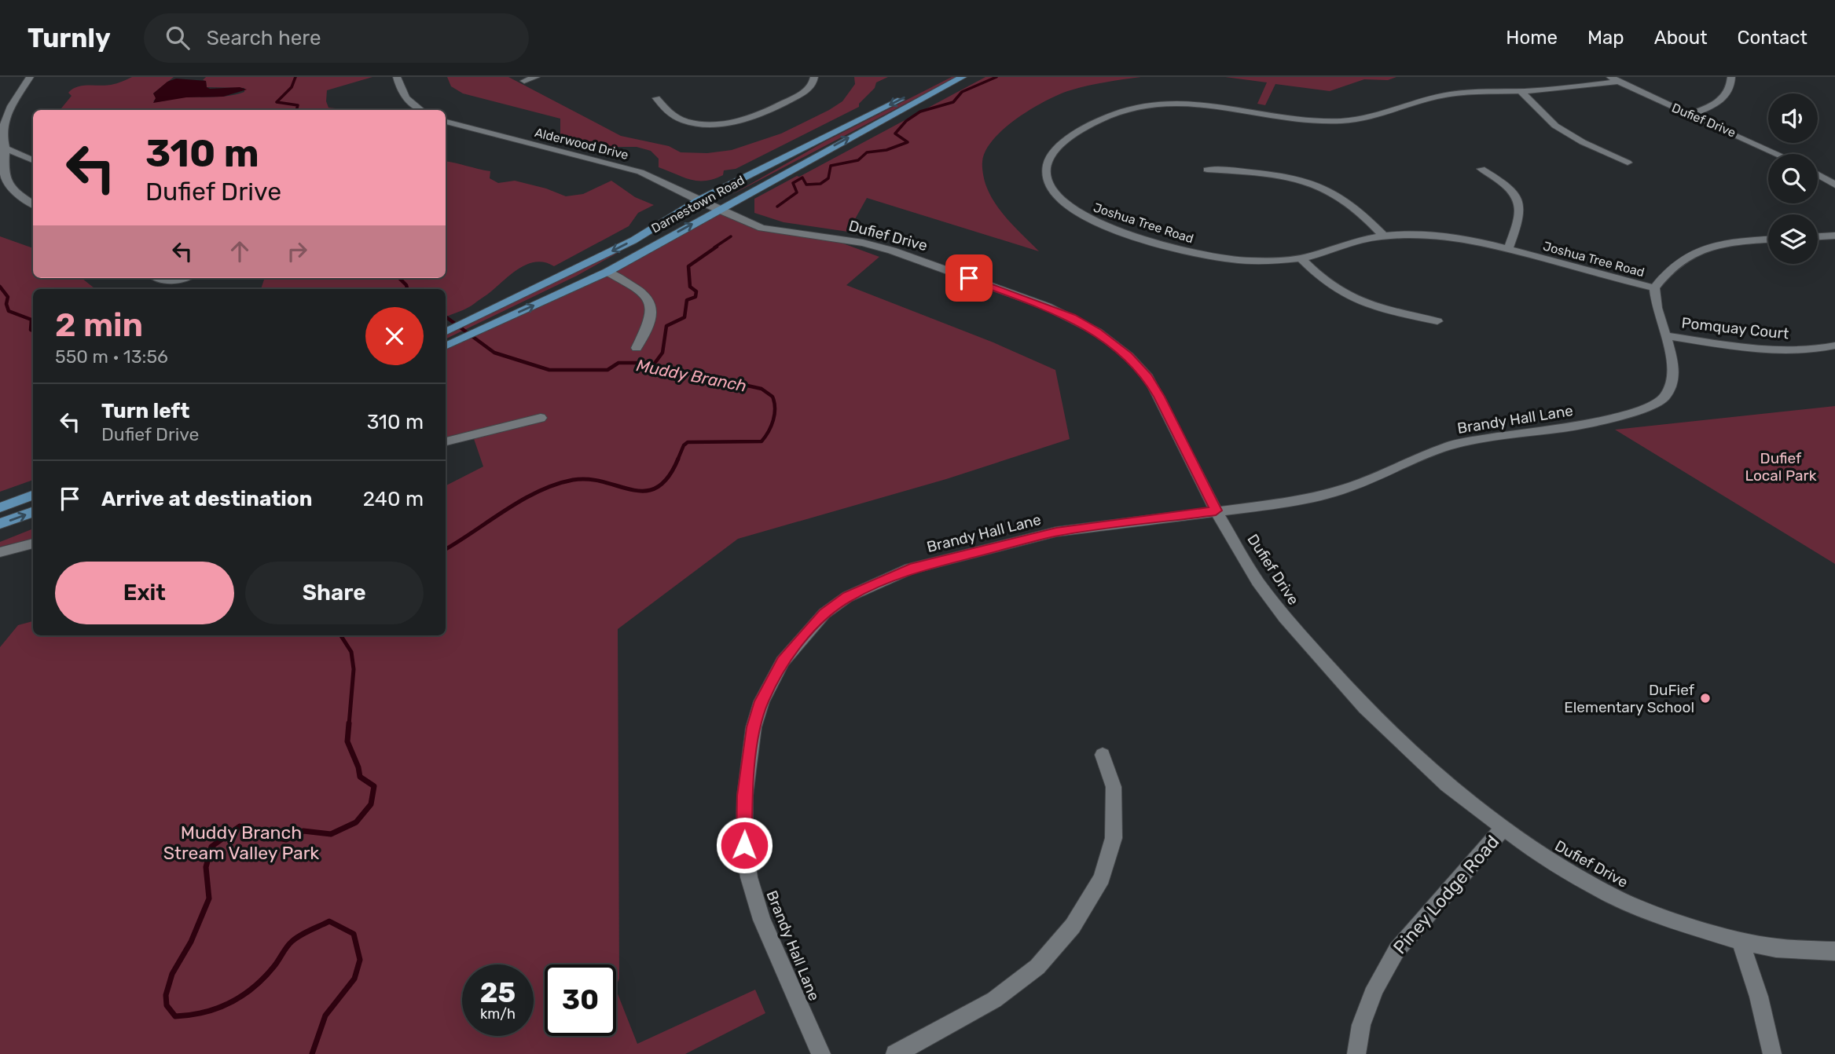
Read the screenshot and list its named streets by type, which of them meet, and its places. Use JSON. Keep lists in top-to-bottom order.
{
  "streets": {
    "main road": ["Darnestown Road"],
    "street": [
      "Dufief Drive",
      "Alderwood Drive",
      "Joshua Tree Road",
      "Pomquay Court",
      "Brandy Hall Lane",
      "Piney Lodge Road"
    ]
  },
  "crossings": [
    ["Dufief Drive", "Alderwood Drive"],
    ["Dufief Drive", "Darnestown Road"],
    ["Dufief Drive", "Joshua Tree Road"],
    ["Dufief Drive", "Brandy Hall Lane"],
    ["Dufief Drive", "Piney Lodge Road"],
    ["Alderwood Drive", "Darnestown Road"],
    ["Joshua Tree Road", "Brandy Hall Lane"],
    ["Pomquay Court", "Brandy Hall Lane"]
  ],
  "water": ["Muddy Branch"],
  "parks": ["Dufief Local Park", "Muddy Branch Stream Valley Park"],
  "places": ["DuFief Elementary School"],
  "page": {
    "header": "Turnly",
    "search": "Search here",
    "nav": [
      "Home",
      "Map",
      "About",
      "Contact"
    ],
    "turn": ["310 m", "Dufief Drive"],
    "heading": ["2 min", "550 m · 13:56"],
    "list": [
      {
        "name": "Turn left",
        "note": "Dufief Drive",
        "value": "310 m"
      },
      {
        "name": "Arrive at destination",
        "value": "240 m"
      }
    ],
    "buttons": ["Exit", "Share"],
    "speed": "25 km/h",
    "limit": "30"
  }
}
